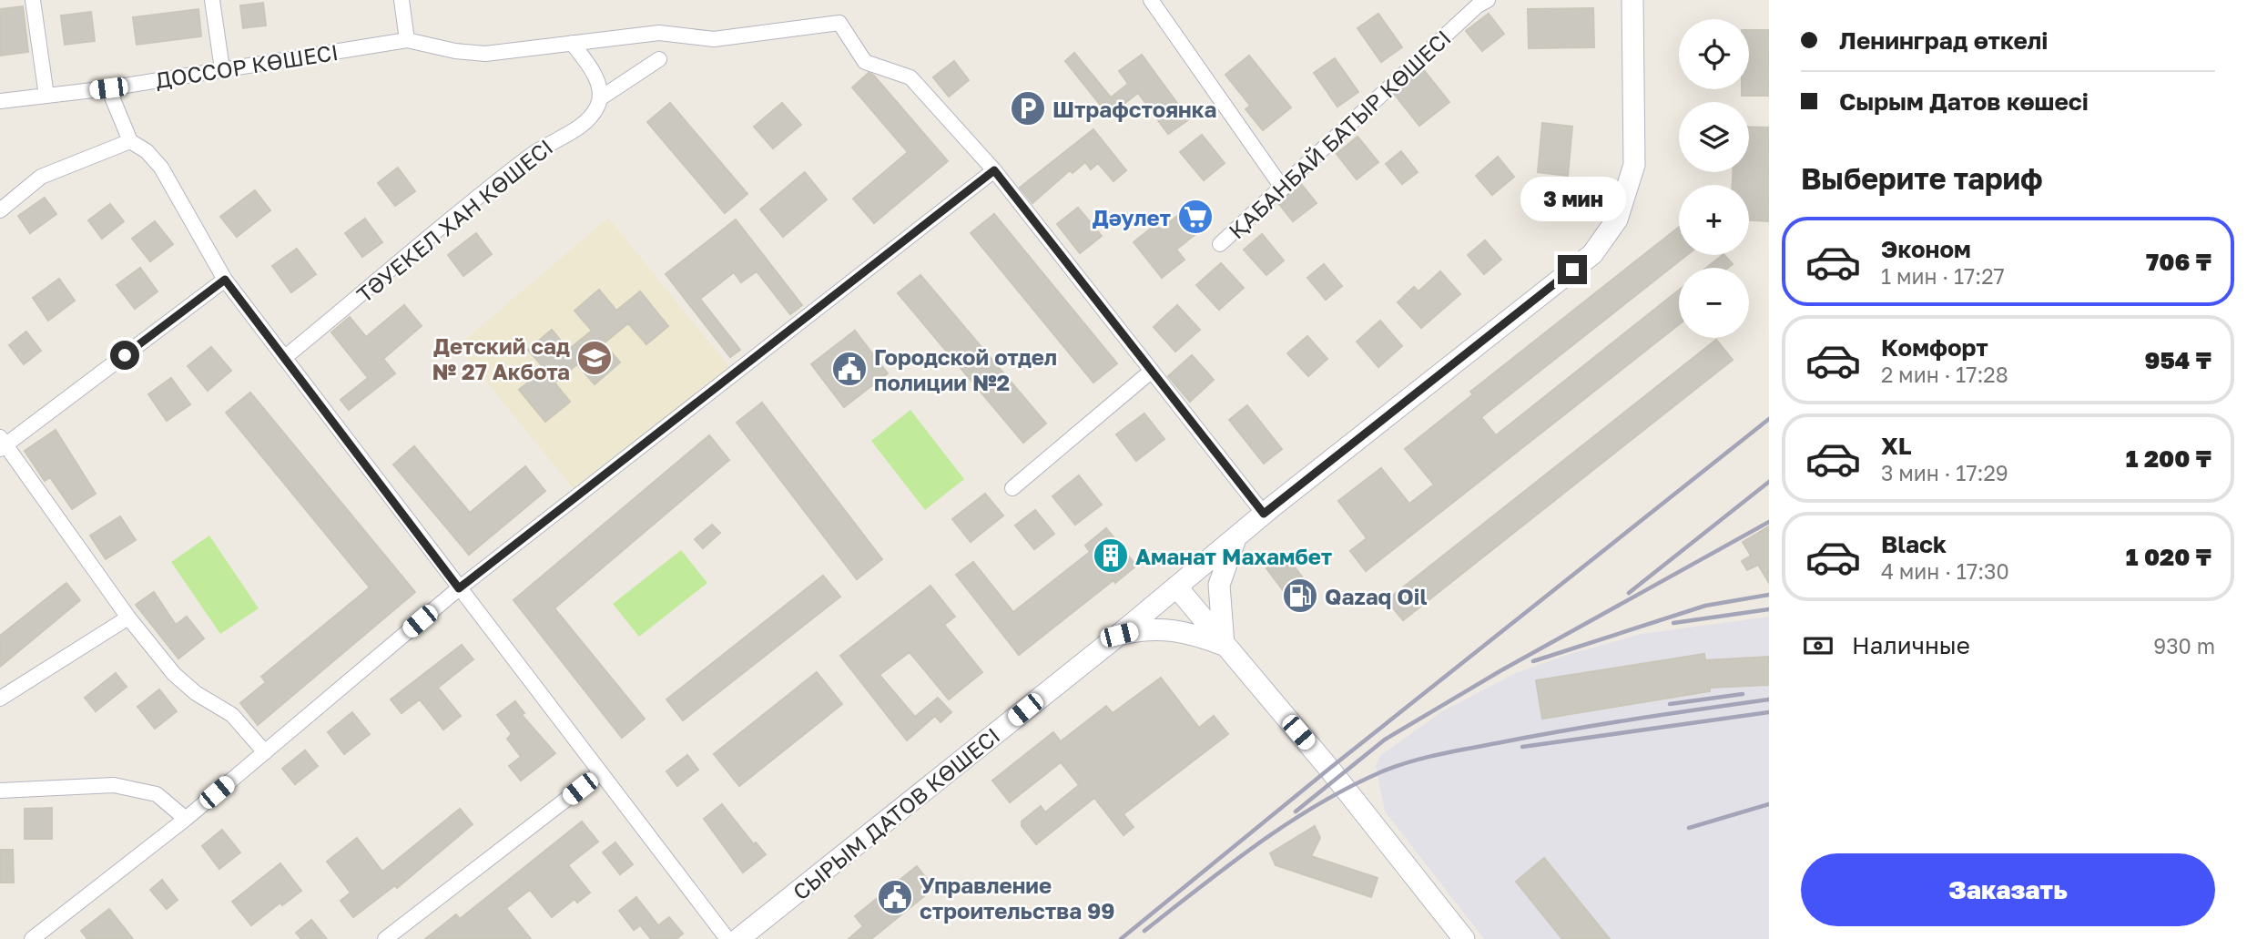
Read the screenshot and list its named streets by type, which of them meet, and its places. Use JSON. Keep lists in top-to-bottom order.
{
  "streets": {
    "main road": ["СЫРЫМ ДАТОВ КӨШЕСІ"],
    "street": ["ДОССОР КӨШЕСІ", "ҚАБАНБАЙ БАТЫР КӨШЕСІ", "ТӘУЕКЕЛ ХАН КӨШЕСІ"]
  },
  "places": {
    "parking": ["Штрафстоянка"],
    "supermarket": ["Дәулет"],
    "school or university": ["Детский сад № 27 Акбота"],
    "public building": ["Городской отдел полиции №2", "Управление строительства 99"],
    "building": ["Аманат Махамбет"],
    "fuel station": ["Qazaq Oil"]
  },
  "page": {
    "banner": ["Ленинград өткелі", "Сырым Датов көшесі"],
    "map_buttons": ["+", "−"],
    "heading": "Выберите тариф",
    "bubble": "3 мин",
    "list": [
      {
        "name": "Эконом",
        "note": "1 мин · 17:27",
        "value": "706 ₸"
      },
      {
        "name": "Комфорт",
        "note": "2 мин · 17:28",
        "value": "954 ₸"
      },
      {
        "name": "XL",
        "note": "3 мин · 17:29",
        "value": "1 200 ₸"
      },
      {
        "name": "Black",
        "note": "4 мин · 17:30",
        "value": "1 020 ₸"
      }
    ],
    "pay": ["Наличные", "930 m"],
    "buttons": "Заказать"
  }
}
